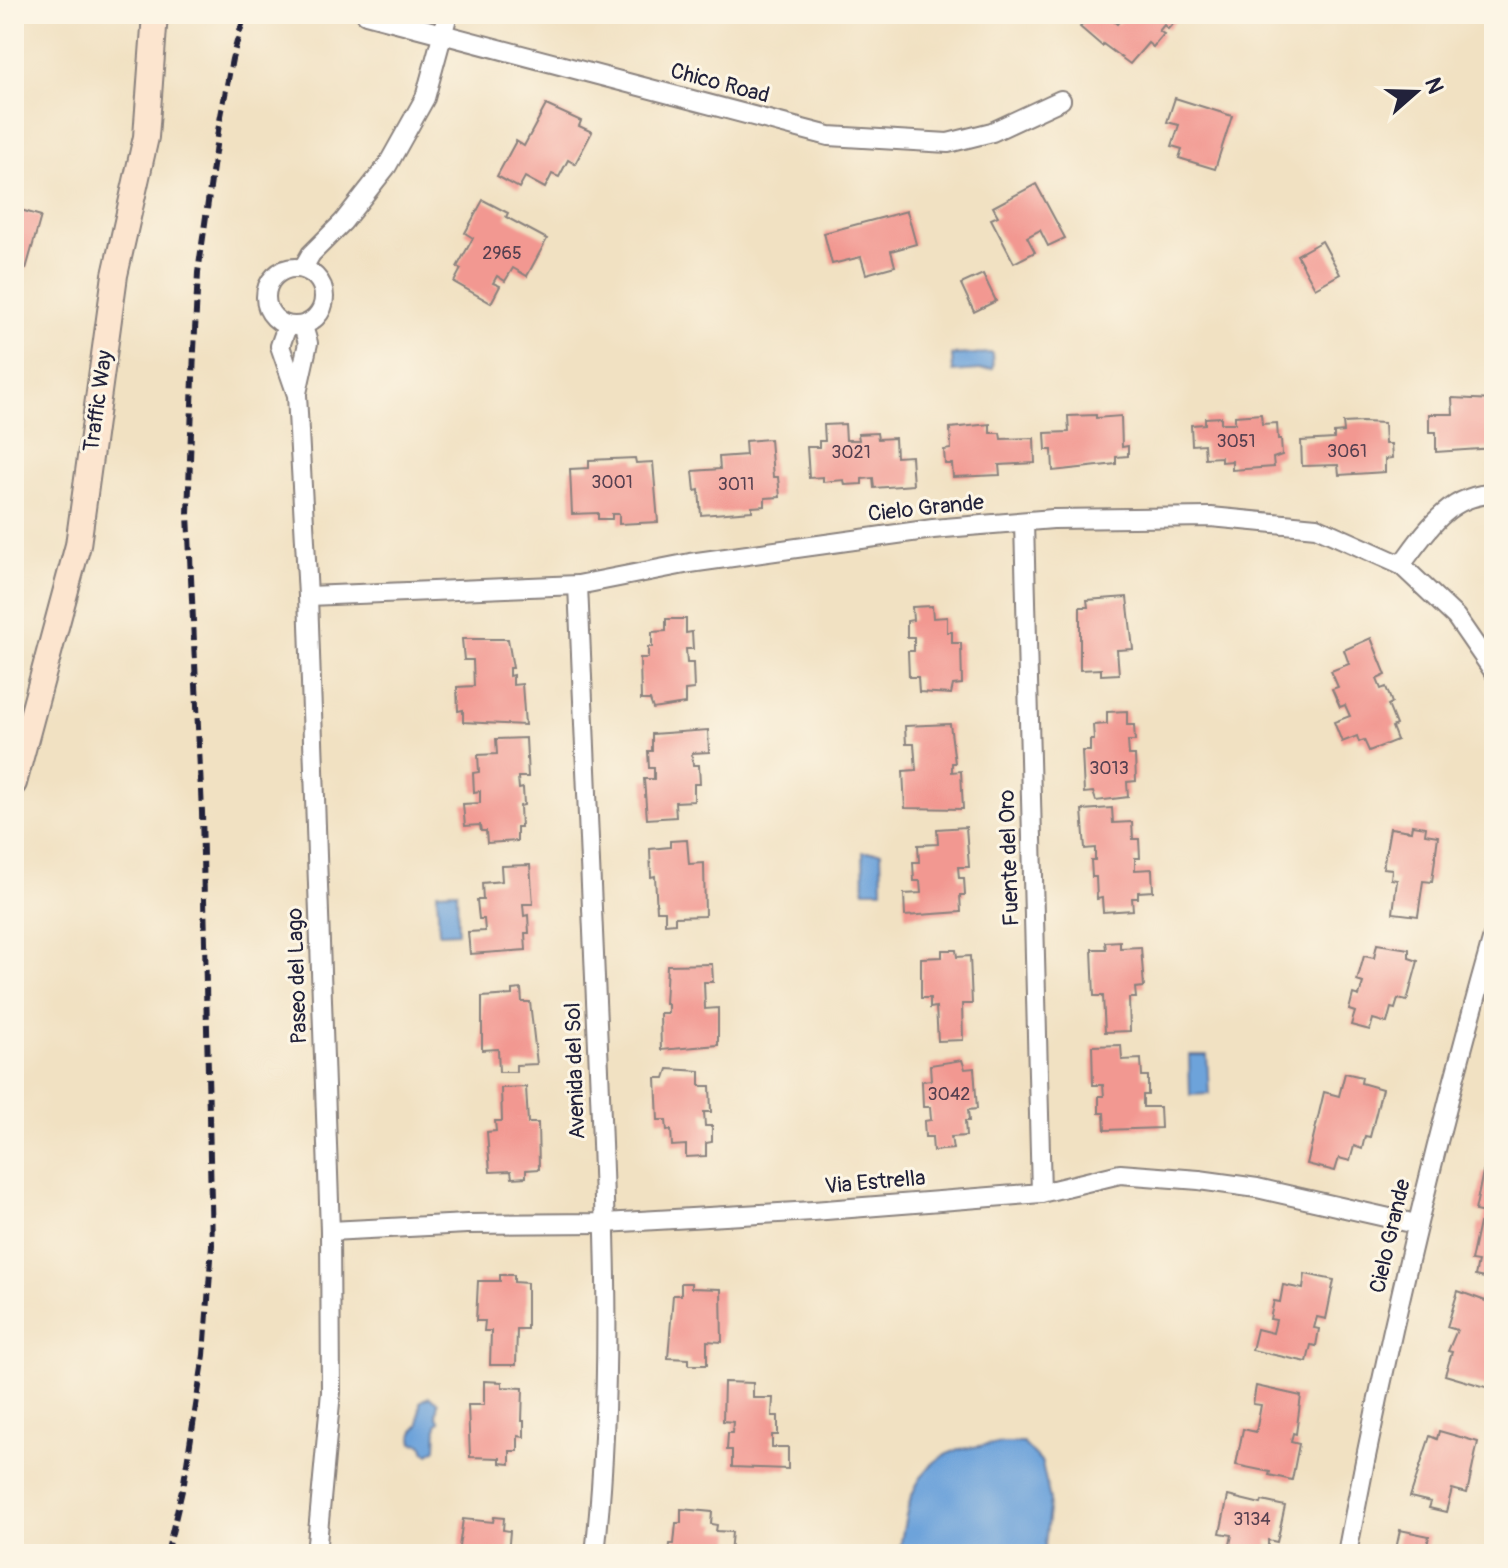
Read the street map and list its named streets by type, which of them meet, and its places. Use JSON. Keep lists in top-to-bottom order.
{
  "streets": {
    "street": [
      "Chico Road",
      "Traffic Way",
      "Cielo Grande",
      "Fuente del Oro",
      "Paseo del Lago",
      "Avenida del Sol",
      "Via Estrella"
    ]
  },
  "crossings": [
    ["Cielo Grande", "Fuente del Oro"],
    ["Cielo Grande", "Paseo del Lago"],
    ["Cielo Grande", "Avenida del Sol"],
    ["Cielo Grande", "Via Estrella"],
    ["Fuente del Oro", "Via Estrella"],
    ["Paseo del Lago", "Via Estrella"],
    ["Avenida del Sol", "Via Estrella"]
  ],
  "house_numbers": [
    "2965",
    "3051",
    "3061",
    "3021",
    "3001",
    "3011",
    "3013",
    "3042",
    "3134"
  ],
  "north": "right"
}
